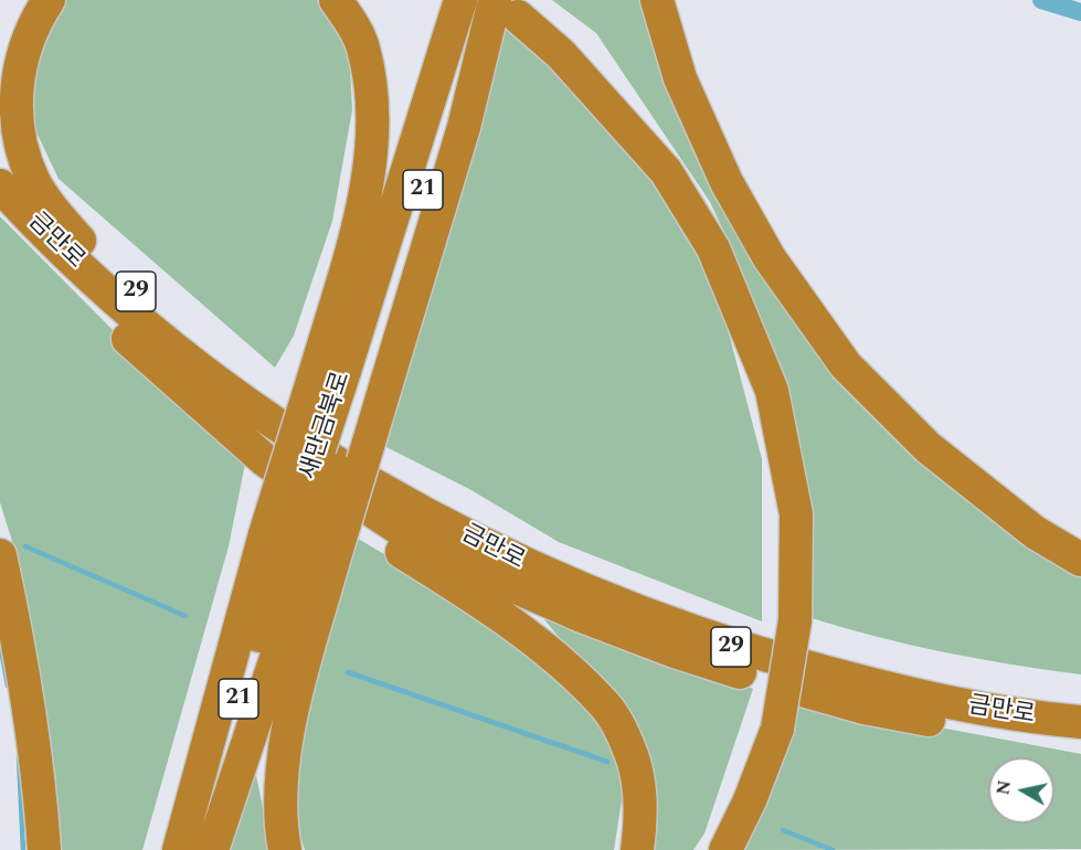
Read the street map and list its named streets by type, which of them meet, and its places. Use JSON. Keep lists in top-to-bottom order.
{
  "streets": {
    "highway": [
      "21",
      "금만로",
      "29",
      "새만금북로"
    ]
  },
  "crossings": [
    ["금만로", "29"]
  ],
  "north": "left"
}
